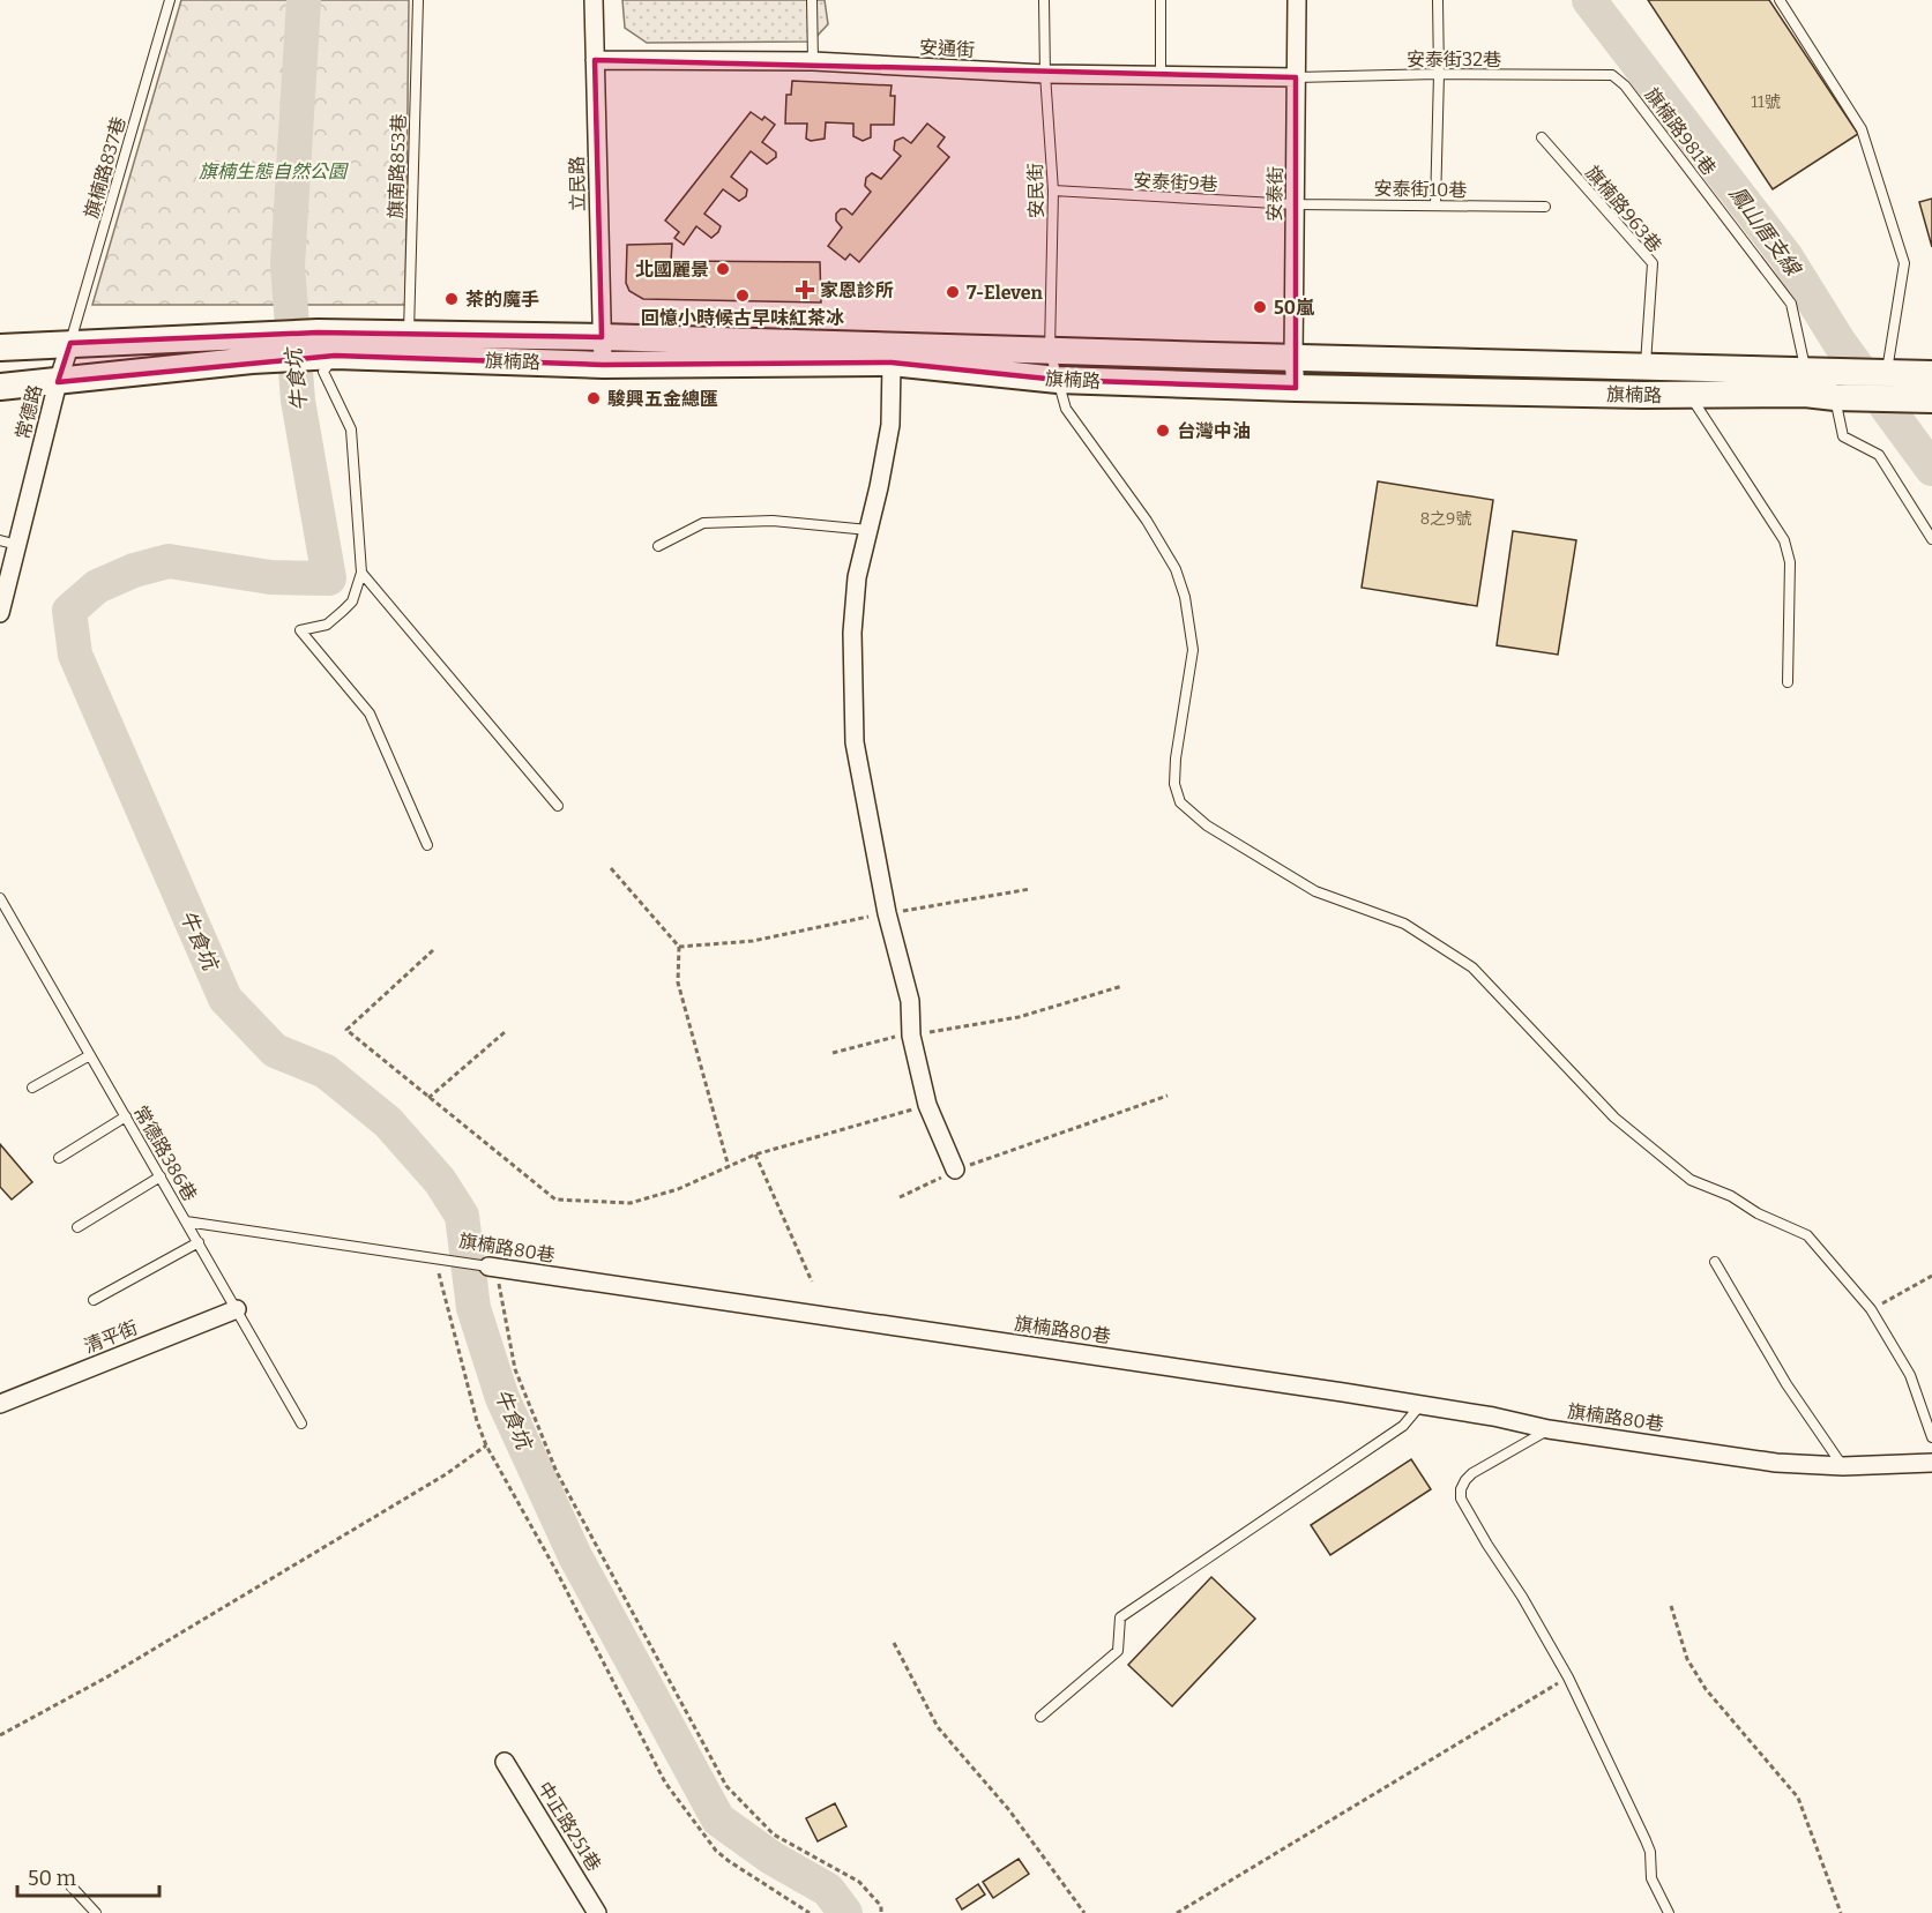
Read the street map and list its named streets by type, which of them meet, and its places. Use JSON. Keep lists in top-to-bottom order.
{
  "streets": {
    "main road": ["旗楠路"],
    "street": [
      "安通街",
      "立民路",
      "安泰街",
      "常德路",
      "旗楠路80巷",
      "清平街",
      "中正路251巷"
    ],
    "lane": [
      "安泰街32巷",
      "旗楠路981巷",
      "旗南路853巷",
      "旗楠路837巷",
      "安泰街9巷",
      "安泰街10巷",
      "安民街",
      "旗楠路963巷",
      "常德路386巷"
    ]
  },
  "crossings": [
    ["安通街", "安泰街32巷"],
    ["安通街", "立民路"],
    ["安通街", "安民街"],
    ["安通街", "安泰街"],
    ["安泰街32巷", "旗楠路981巷"],
    ["安泰街32巷", "安泰街"],
    ["旗楠路981巷", "旗楠路"],
    ["旗南路853巷", "旗楠路"],
    ["旗楠路837巷", "常德路"],
    ["安泰街9巷", "安泰街10巷"],
    ["安泰街9巷", "安民街"],
    ["安泰街9巷", "安泰街"],
    ["立民路", "旗楠路"],
    ["安泰街10巷", "安泰街"],
    ["安民街", "旗楠路"],
    ["安泰街", "旗楠路"],
    ["旗楠路963巷", "旗楠路"],
    ["常德路386巷", "旗楠路80巷"],
    ["常德路386巷", "清平街"]
  ],
  "water": ["鳳山厝支線", "牛食坑"],
  "parks": ["旗楠生態自然公園"],
  "places": {
    "other": [
      "北國麗景",
      "7-Eleven",
      "回憶小時候古早味紅茶冰",
      "茶的魔手",
      "50嵐",
      "駿興五金總匯",
      "台灣中油"
    ],
    "health": ["家恩診所"]
  },
  "house_numbers": ["11號", "8之9號"],
  "scale_bar": "50 m"
}
